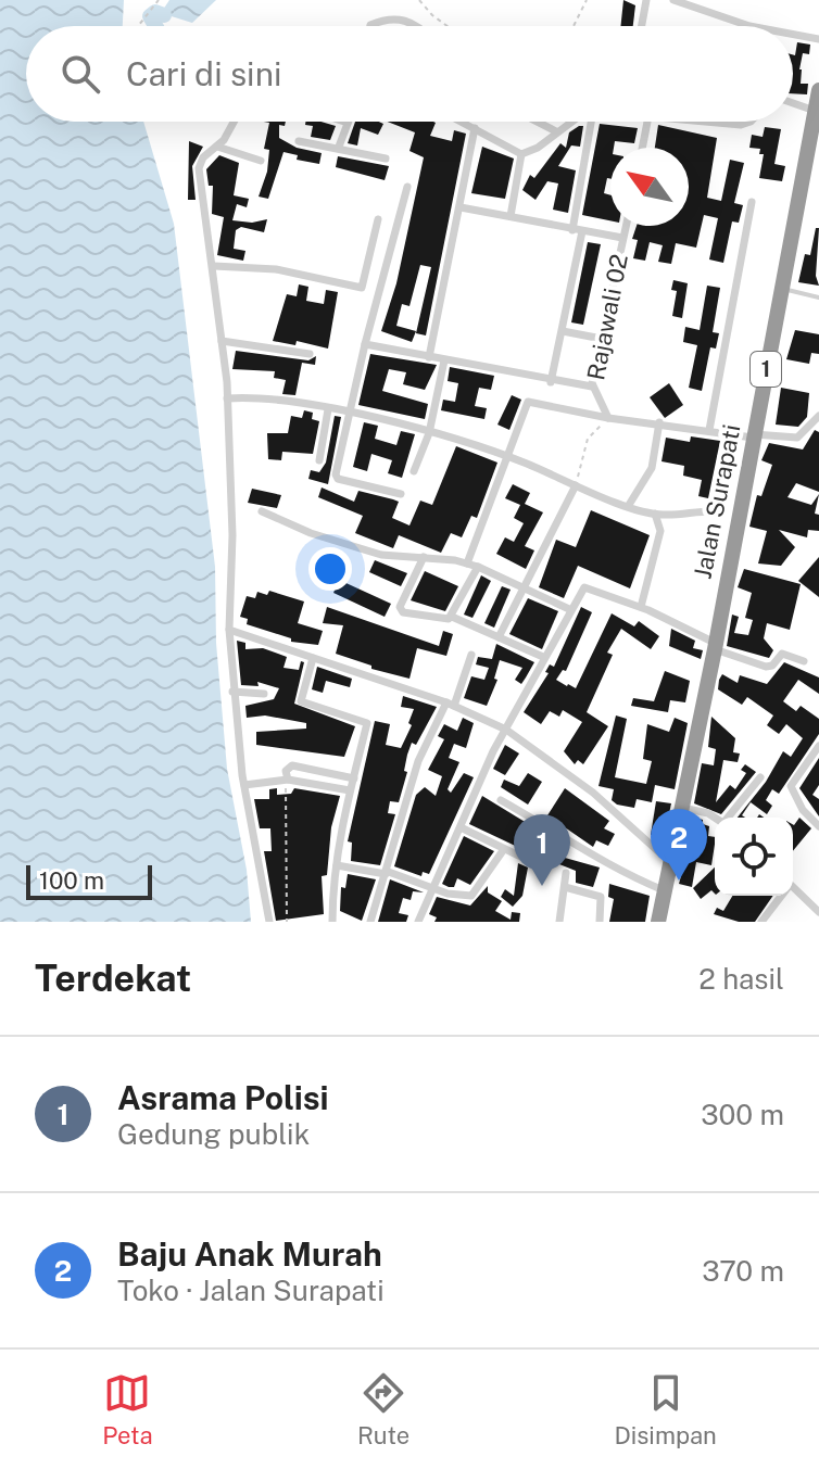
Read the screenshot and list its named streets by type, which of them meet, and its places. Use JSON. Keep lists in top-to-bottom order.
{
  "streets": {
    "highway": ["1", "Jalan Surapati"],
    "street": ["Rajawali 02"]
  },
  "scale_bar": "100 m",
  "north": "top left",
  "page": {
    "search": "Cari di sini",
    "pins": ["2", "1"],
    "scale": "100 m",
    "heading": ["Terdekat", "2 hasil"],
    "list": [
      {
        "mark": "1",
        "name": "Asrama Polisi",
        "note": "Gedung publik",
        "value": "300 m"
      },
      {
        "mark": "2",
        "name": "Baju Anak Murah",
        "note": "Toko · Jalan Surapati",
        "value": "370 m"
      }
    ],
    "nav": ["Peta", "Rute", "Disimpan"]
  }
}
